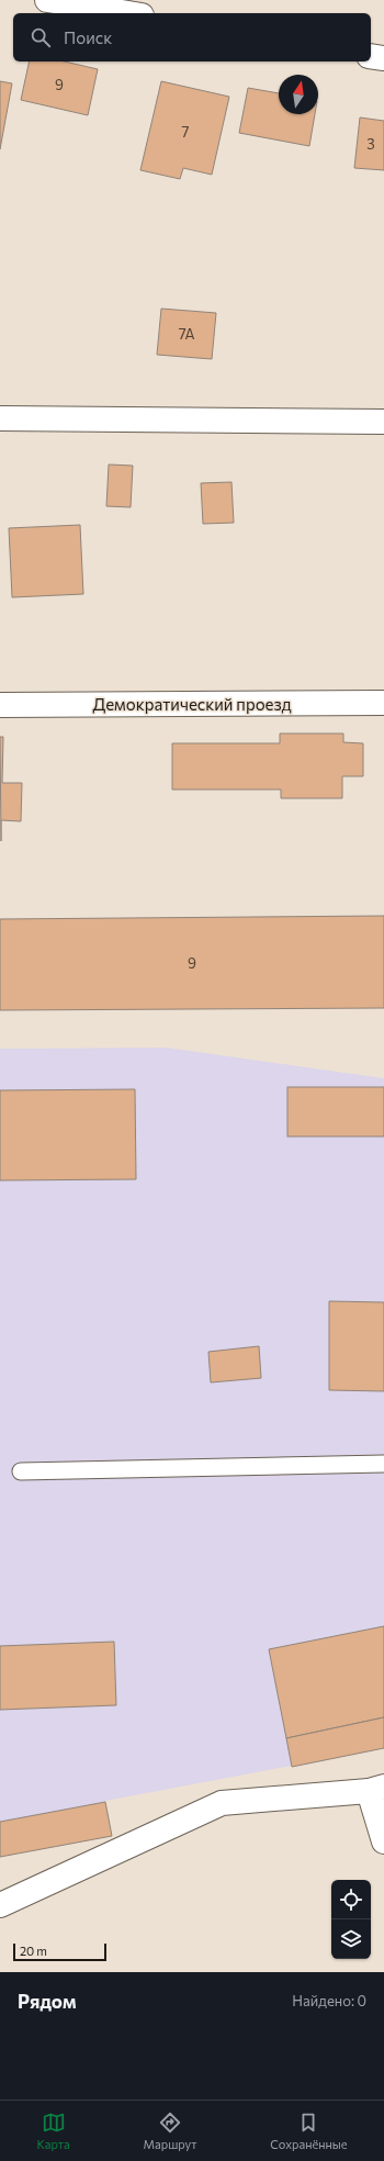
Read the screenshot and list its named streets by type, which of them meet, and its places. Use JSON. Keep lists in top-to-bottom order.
{
  "streets": {
    "street": ["Демократический проезд"]
  },
  "house_numbers": [
    "9",
    "7",
    "3",
    "7А",
    "9"
  ],
  "scale_bar": "20 m",
  "north": "top",
  "page": {
    "search": "Поиск",
    "scale": "20 m",
    "heading": ["Рядом", "Найдено: 0"],
    "nav": ["Карта", "Маршрут", "Сохранённые"]
  }
}
